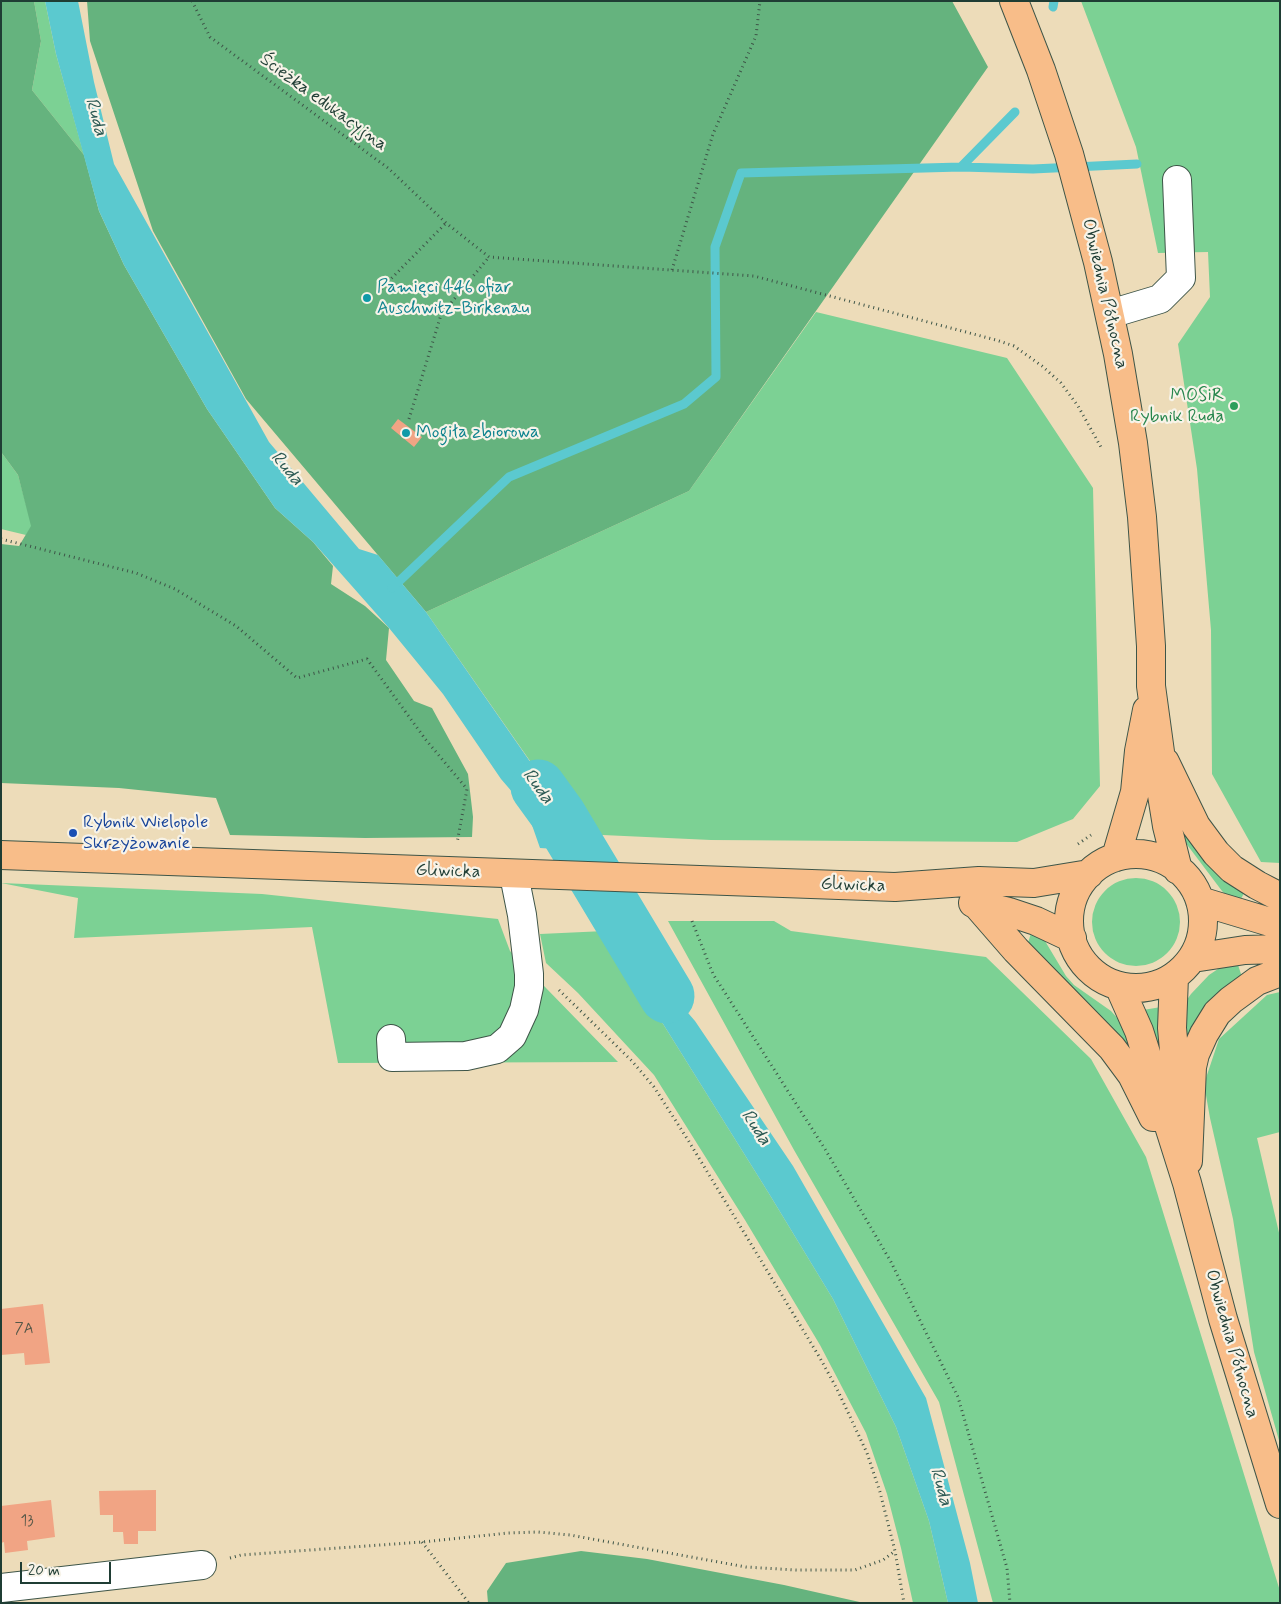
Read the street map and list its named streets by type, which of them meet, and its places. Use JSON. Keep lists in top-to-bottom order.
{
  "streets": {
    "main road": ["Obwiednia Północna", "Gliwicka"],
    "path": ["Ścieżka edukacyjna"]
  },
  "crossings": [
    ["Obwiednia Północna", "Gliwicka"]
  ],
  "water": ["Ruda"],
  "places": [
    "Pamięci 446 ofiar Auschwitz-Birkenau",
    "MOSiR Rybnik Ruda",
    "Mogiła zbiorowa",
    "Rybnik Wielopole Skrzyżowanie"
  ],
  "house_numbers": ["7A", "13"],
  "scale_bar": "20 m"
}
